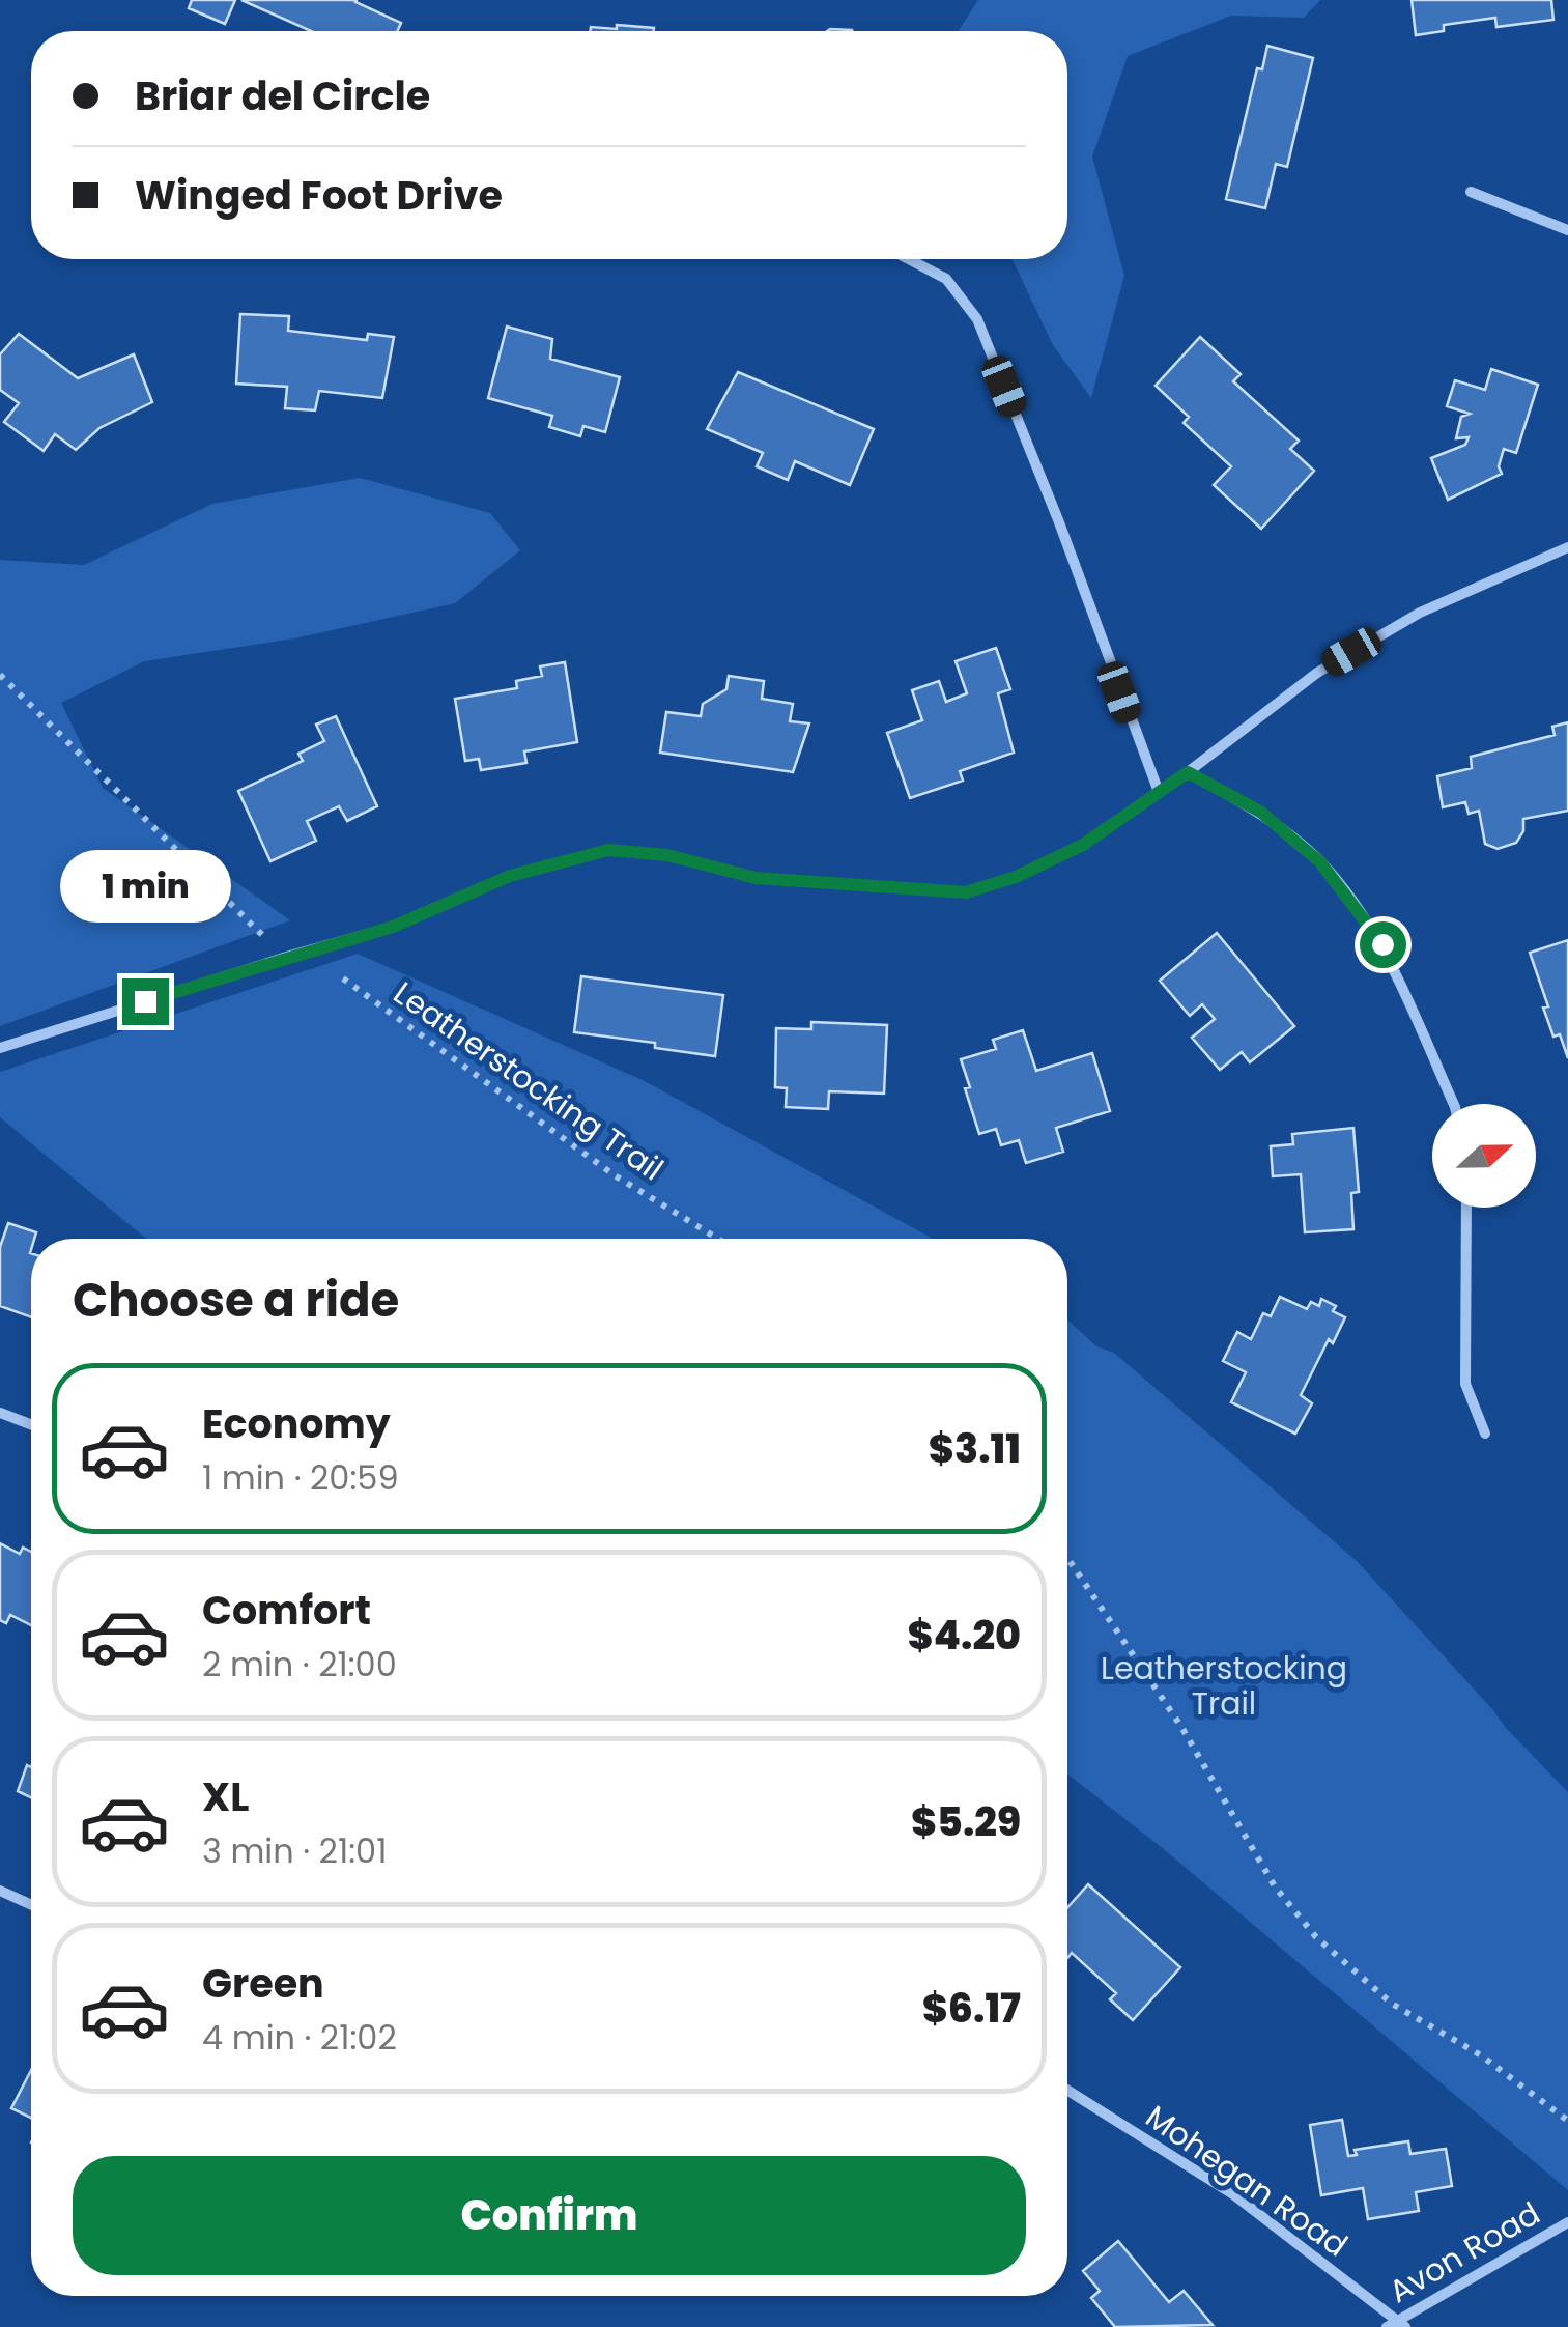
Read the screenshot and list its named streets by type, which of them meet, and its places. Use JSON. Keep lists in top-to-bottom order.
{
  "streets": {
    "street": ["Mohegan Road", "Avon Road"],
    "path": ["Leatherstocking Trail"]
  },
  "crossings": [
    ["Mohegan Road", "Avon Road"]
  ],
  "parks": ["Leatherstocking Trail"],
  "north": "right",
  "page": {
    "banner": ["Briar del Circle", "Winged Foot Drive"],
    "bubble": "1 min",
    "heading": "Choose a ride",
    "list": [
      {
        "name": "Economy",
        "note": "1 min · 20:59",
        "value": "$3.11"
      },
      {
        "name": "Comfort",
        "note": "2 min · 21:00",
        "value": "$4.20"
      },
      {
        "name": "XL",
        "note": "3 min · 21:01",
        "value": "$5.29"
      },
      {
        "name": "Green",
        "note": "4 min · 21:02",
        "value": "$6.17"
      }
    ],
    "buttons": "Confirm"
  }
}
